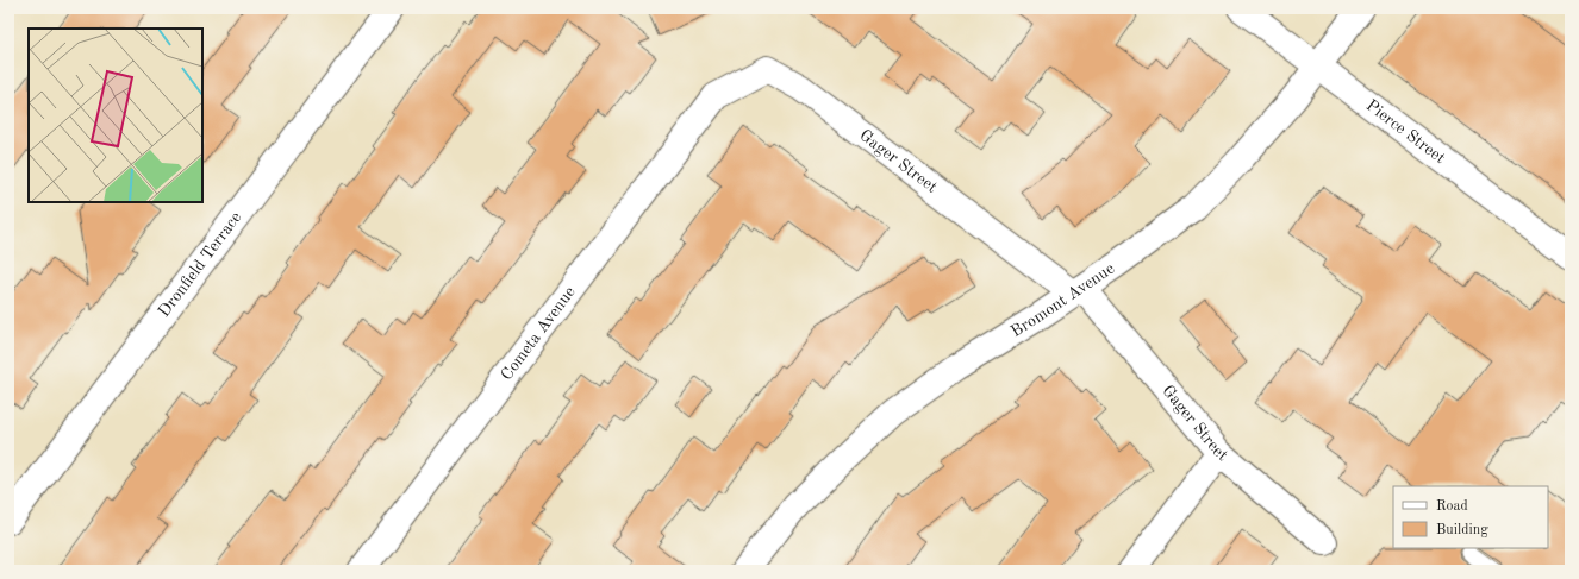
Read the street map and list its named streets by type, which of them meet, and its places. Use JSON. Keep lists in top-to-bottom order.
{
  "streets": {
    "street": [
      "Pierce Street",
      "Gager Street",
      "Dronfield Terrace",
      "Bromont Avenue",
      "Cometa Avenue"
    ]
  },
  "crossings": [
    ["Pierce Street", "Bromont Avenue"],
    ["Gager Street", "Bromont Avenue"],
    ["Gager Street", "Cometa Avenue"]
  ],
  "legend": ["Road", "Building"]
}
